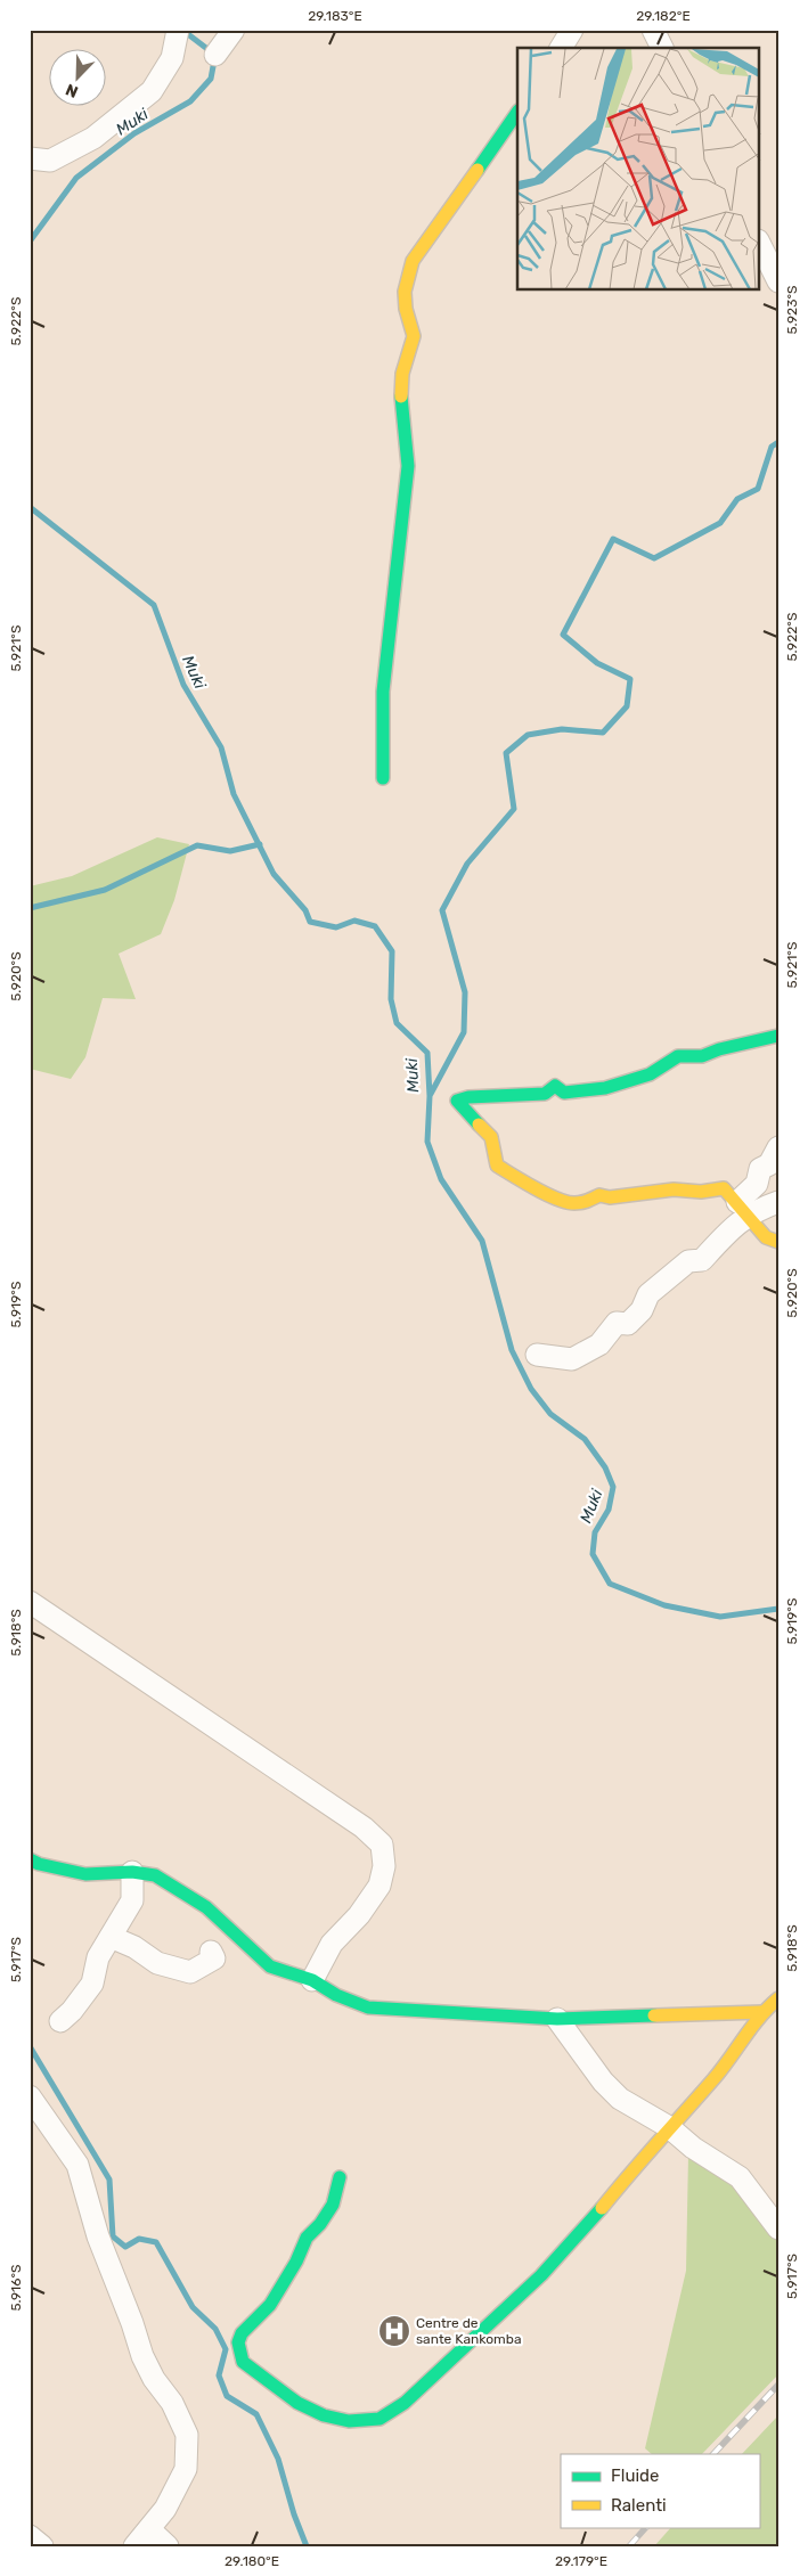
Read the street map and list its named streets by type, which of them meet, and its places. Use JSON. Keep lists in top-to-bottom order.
{
  "water": ["Muki"],
  "places": {
    "hospital": ["Centre de sante Kankomba"]
  },
  "legend": ["Fluide", "Ralenti"],
  "north": "bottom left",
  "coordinates": [
    "29.183°E",
    "29.182°E",
    "5.923°S",
    "5.922°S",
    "5.921°S",
    "5.920°S",
    "5.919°S",
    "5.918°S",
    "5.917°S",
    "5.916°S",
    "29.180°E",
    "29.179°E"
  ]
}
